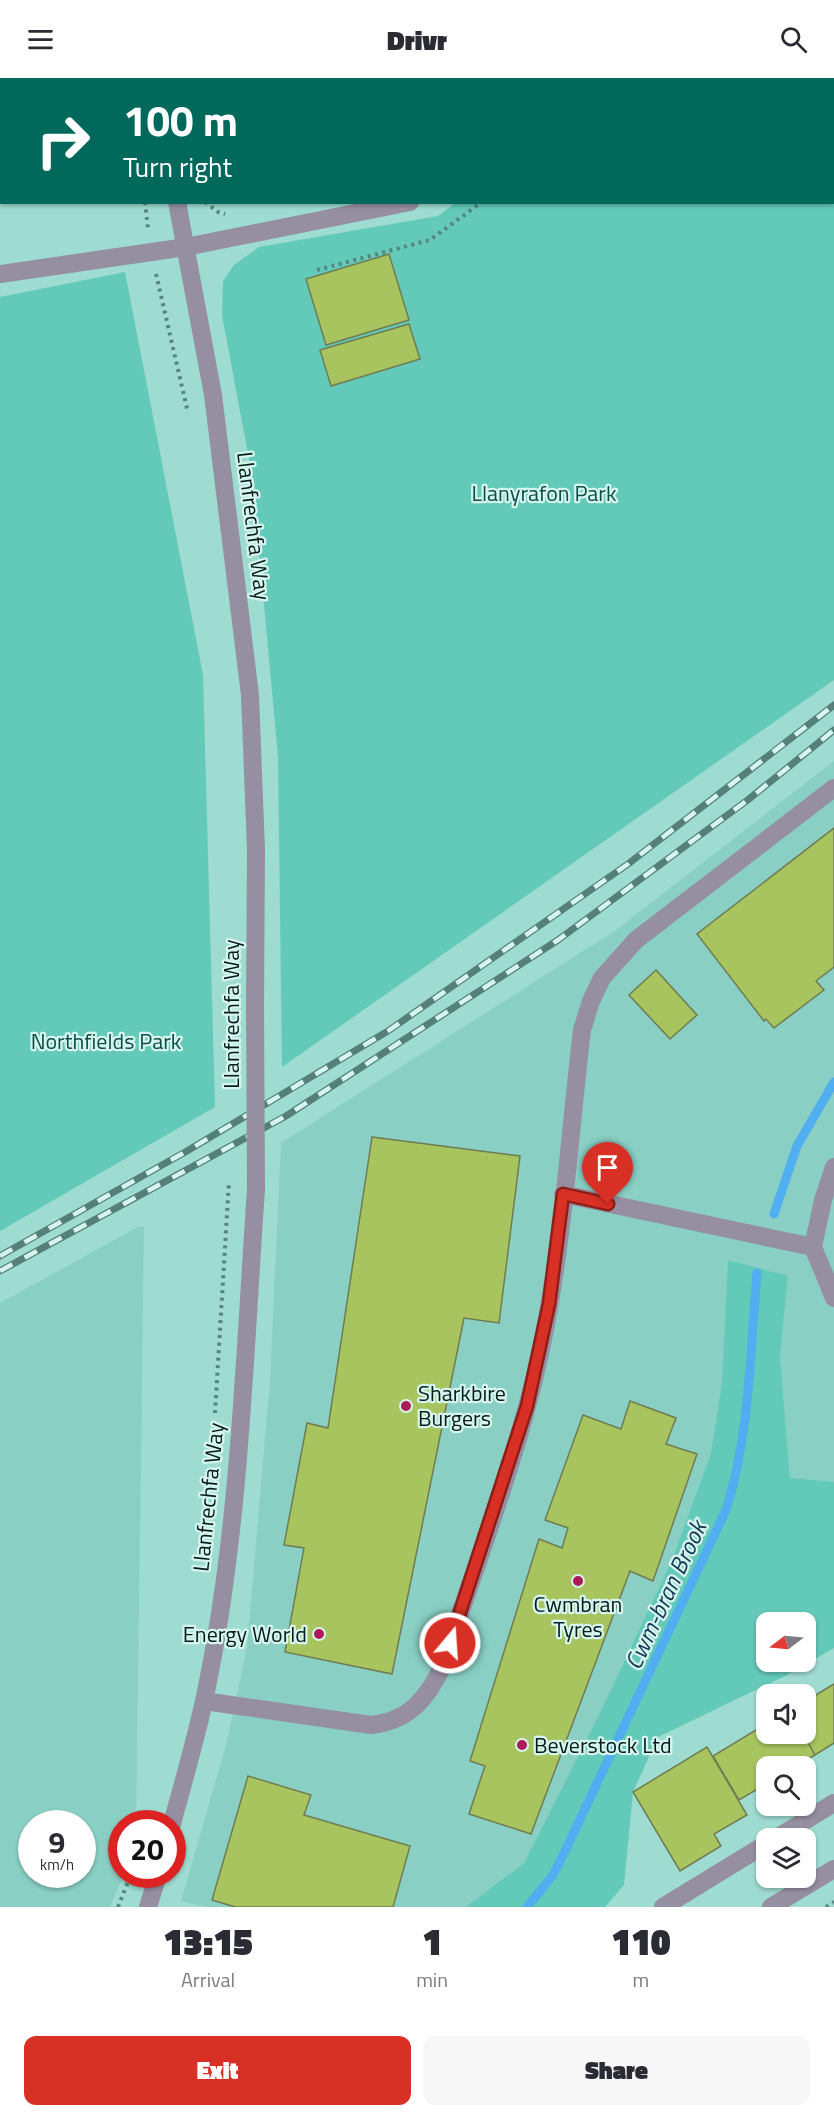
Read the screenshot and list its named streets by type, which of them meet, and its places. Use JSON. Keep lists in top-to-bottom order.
{
  "streets": {
    "street": ["Llanfrechfa Way"]
  },
  "water": ["Cwm-bran Brook"],
  "parks": ["Llanyrafon Park", "Northfields Park"],
  "places": [
    "Sharkbire Burgers",
    "Cwmbran Tyres",
    "Energy World",
    "Beverstock Ltd"
  ],
  "north": "left",
  "page": {
    "header": "Drivr",
    "turn": ["100 m", "Turn right"],
    "speed": "9 km/h",
    "limit": "20",
    "eta": [
      "13:15",
      "Arrival",
      "1",
      "min",
      "110",
      "m"
    ],
    "buttons": ["Exit", "Share"]
  }
}
